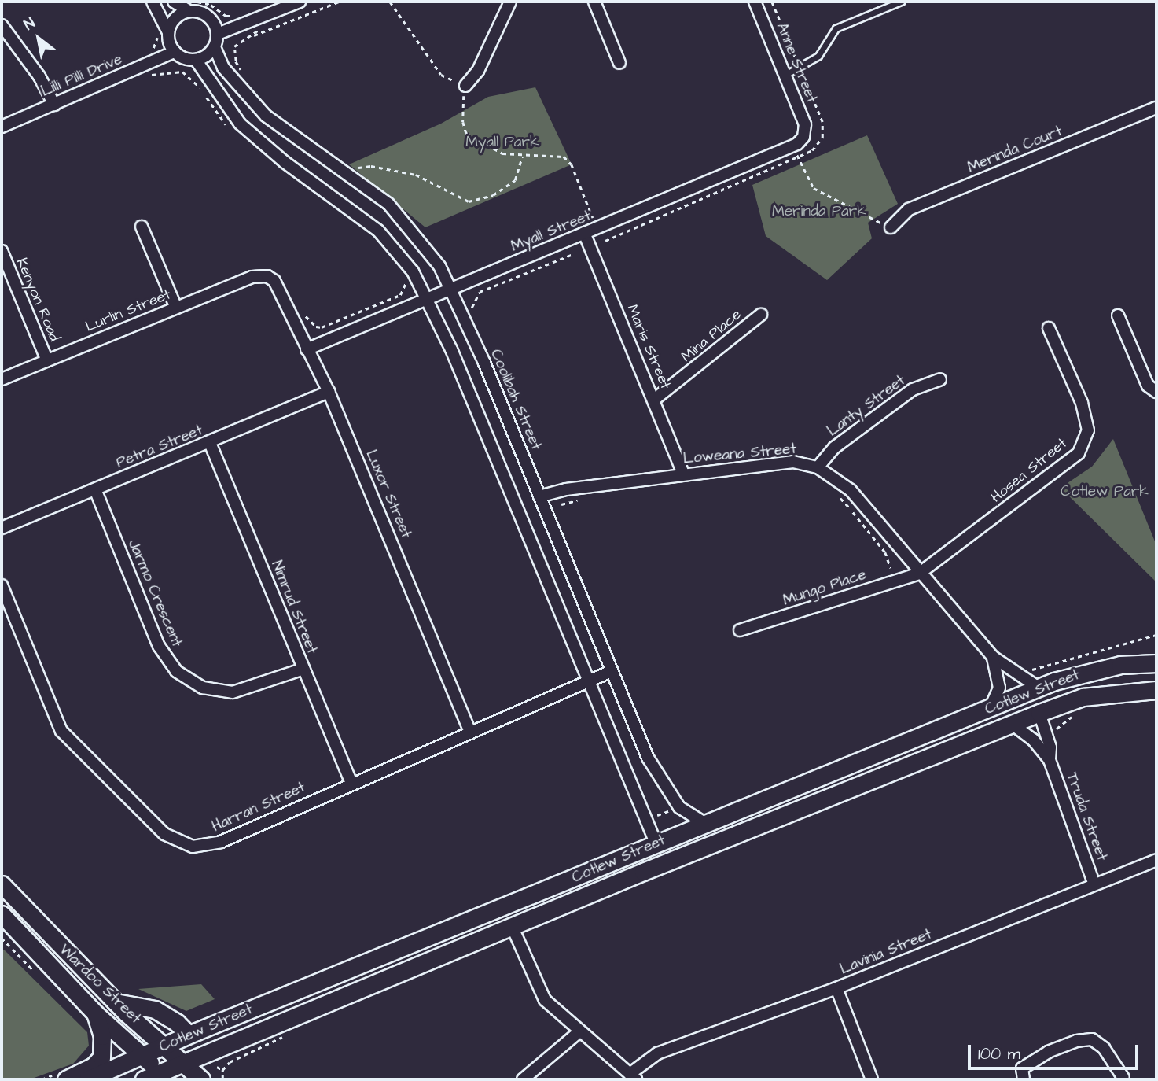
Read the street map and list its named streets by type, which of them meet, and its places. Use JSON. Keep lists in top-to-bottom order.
{
  "streets": {
    "main road": ["Cotlew Street", "Wardoo Street"],
    "street": [
      "Anne Street",
      "Lilli Pilli Drive",
      "Merinda Court",
      "Myall Street",
      "Kenyon Road",
      "Lurlin Street",
      "Mina Place",
      "Maris Street",
      "Coolibah Street",
      "Lanty Street",
      "Petra Street",
      "Loweana Street",
      "Hosea Street",
      "Luxor Street",
      "Mungo Place",
      "Jarmo Crescent",
      "Nimrud Street",
      "Harran Street",
      "Truda Street",
      "Lavinia Street"
    ]
  },
  "crossings": [
    ["Anne Street", "Myall Street"],
    ["Lilli Pilli Drive", "Coolibah Street"],
    ["Myall Street", "Maris Street"],
    ["Myall Street", "Coolibah Street"],
    ["Myall Street", "Luxor Street"],
    ["Kenyon Road", "Lurlin Street"],
    ["Lurlin Street", "Luxor Street"],
    ["Mina Place", "Maris Street"],
    ["Maris Street", "Loweana Street"],
    ["Coolibah Street", "Loweana Street"],
    ["Coolibah Street", "Cotlew Street"],
    ["Coolibah Street", "Harran Street"],
    ["Lanty Street", "Loweana Street"],
    ["Petra Street", "Luxor Street"],
    ["Petra Street", "Jarmo Crescent"],
    ["Petra Street", "Nimrud Street"],
    ["Loweana Street", "Hosea Street"],
    ["Loweana Street", "Mungo Place"],
    ["Loweana Street", "Cotlew Street"],
    ["Hosea Street", "Mungo Place"],
    ["Luxor Street", "Harran Street"],
    ["Jarmo Crescent", "Nimrud Street"],
    ["Nimrud Street", "Harran Street"],
    ["Cotlew Street", "Truda Street"],
    ["Cotlew Street", "Wardoo Street"],
    ["Truda Street", "Lavinia Street"]
  ],
  "parks": ["Myall Park", "Merinda Park", "Cotlew Park"],
  "scale_bar": "100 m",
  "north": "top left"
}
